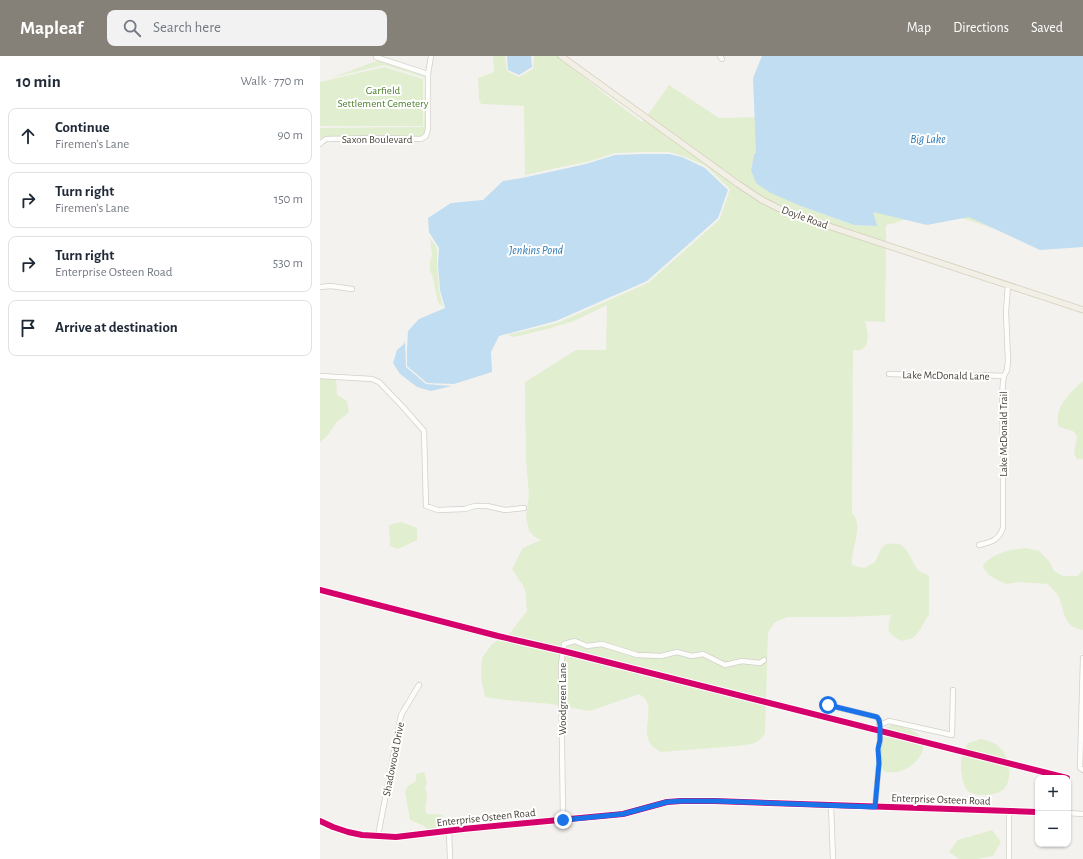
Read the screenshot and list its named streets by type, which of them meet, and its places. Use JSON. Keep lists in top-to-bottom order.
{
  "streets": {
    "main road": ["Doyle Road"],
    "street": [
      "Saxon Boulevard",
      "Lake McDonald Lane",
      "Lake McDonald Trail",
      "Woodgreen Lane",
      "Shadowood Drive",
      "Enterprise Osteen Road"
    ]
  },
  "crossings": [
    ["Doyle Road", "Lake McDonald Trail"],
    ["Lake McDonald Lane", "Lake McDonald Trail"],
    ["Woodgreen Lane", "Enterprise Osteen Road"],
    ["Shadowood Drive", "Enterprise Osteen Road"]
  ],
  "water": ["Big Lake", "Jenkins Pond"],
  "parks": ["Garfield Settlement Cemetery"],
  "page": {
    "header": "Mapleaf",
    "search": "Search here",
    "nav": ["Map", "Directions", "Saved"],
    "heading": ["10 min", "Walk · 770 m"],
    "list": [
      ["Continue", "Firemen's Lane", "90 m"],
      ["Turn right", "Firemen's Lane", "150 m"],
      ["Turn right", "Enterprise Osteen Road", "530 m"],
      "Arrive at destination"
    ],
    "map_buttons": ["+", "−"]
  }
}
